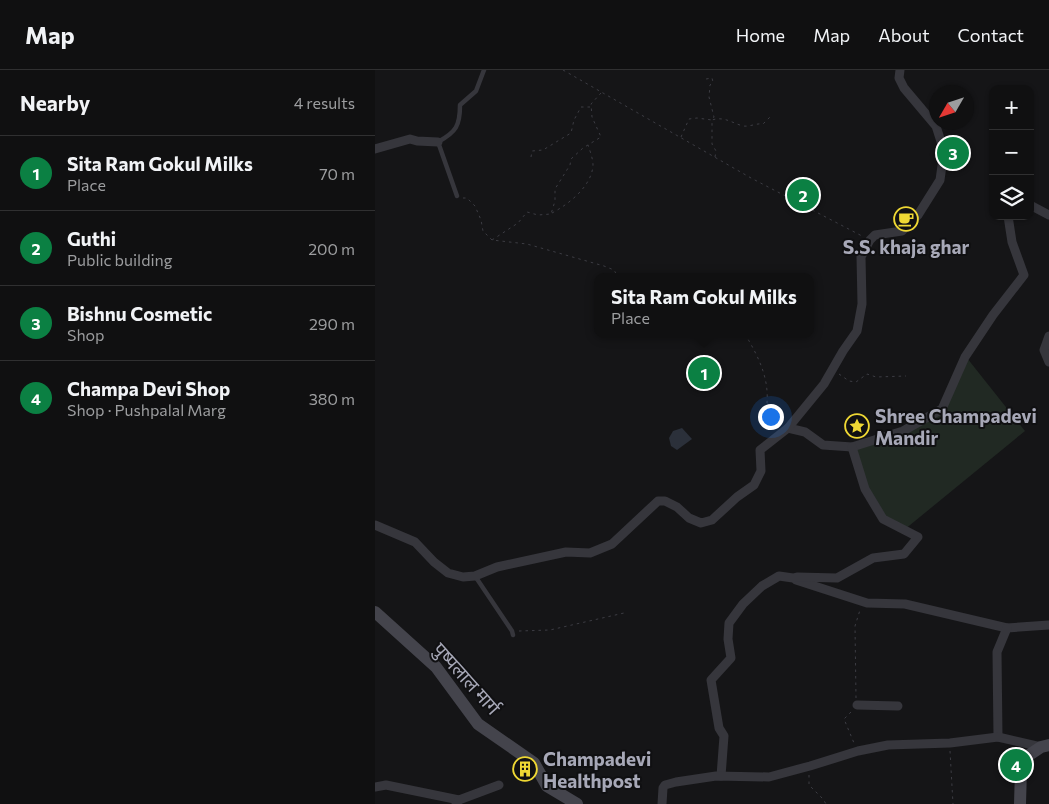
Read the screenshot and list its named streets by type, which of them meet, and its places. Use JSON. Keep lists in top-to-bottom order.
{
  "streets": {
    "street": ["पुष्पलाल मार्ग"]
  },
  "places": {
    "cafe": ["S.S. khaja ghar"],
    "place": ["Shree Champadevi Mandir"],
    "building": ["Champadevi Healthpost"]
  },
  "north": "bottom left",
  "page": {
    "header": "Map",
    "nav": [
      "Home",
      "Map",
      "About",
      "Contact"
    ],
    "heading": ["Nearby", "4 results"],
    "map_buttons": ["+", "−"],
    "list": [
      {
        "mark": "1",
        "name": "Sita Ram Gokul Milks",
        "note": "Place",
        "value": "70 m"
      },
      {
        "mark": "2",
        "name": "Guthi",
        "note": "Public building",
        "value": "200 m"
      },
      {
        "mark": "3",
        "name": "Bishnu Cosmetic",
        "note": "Shop",
        "value": "290 m"
      },
      {
        "mark": "4",
        "name": "Champa Devi Shop",
        "note": "Shop · Pushpalal Marg",
        "value": "380 m"
      }
    ],
    "pins": [
      "3",
      "2",
      "1",
      "4"
    ],
    "popup": ["Sita Ram Gokul Milks", "Place"]
  }
}
